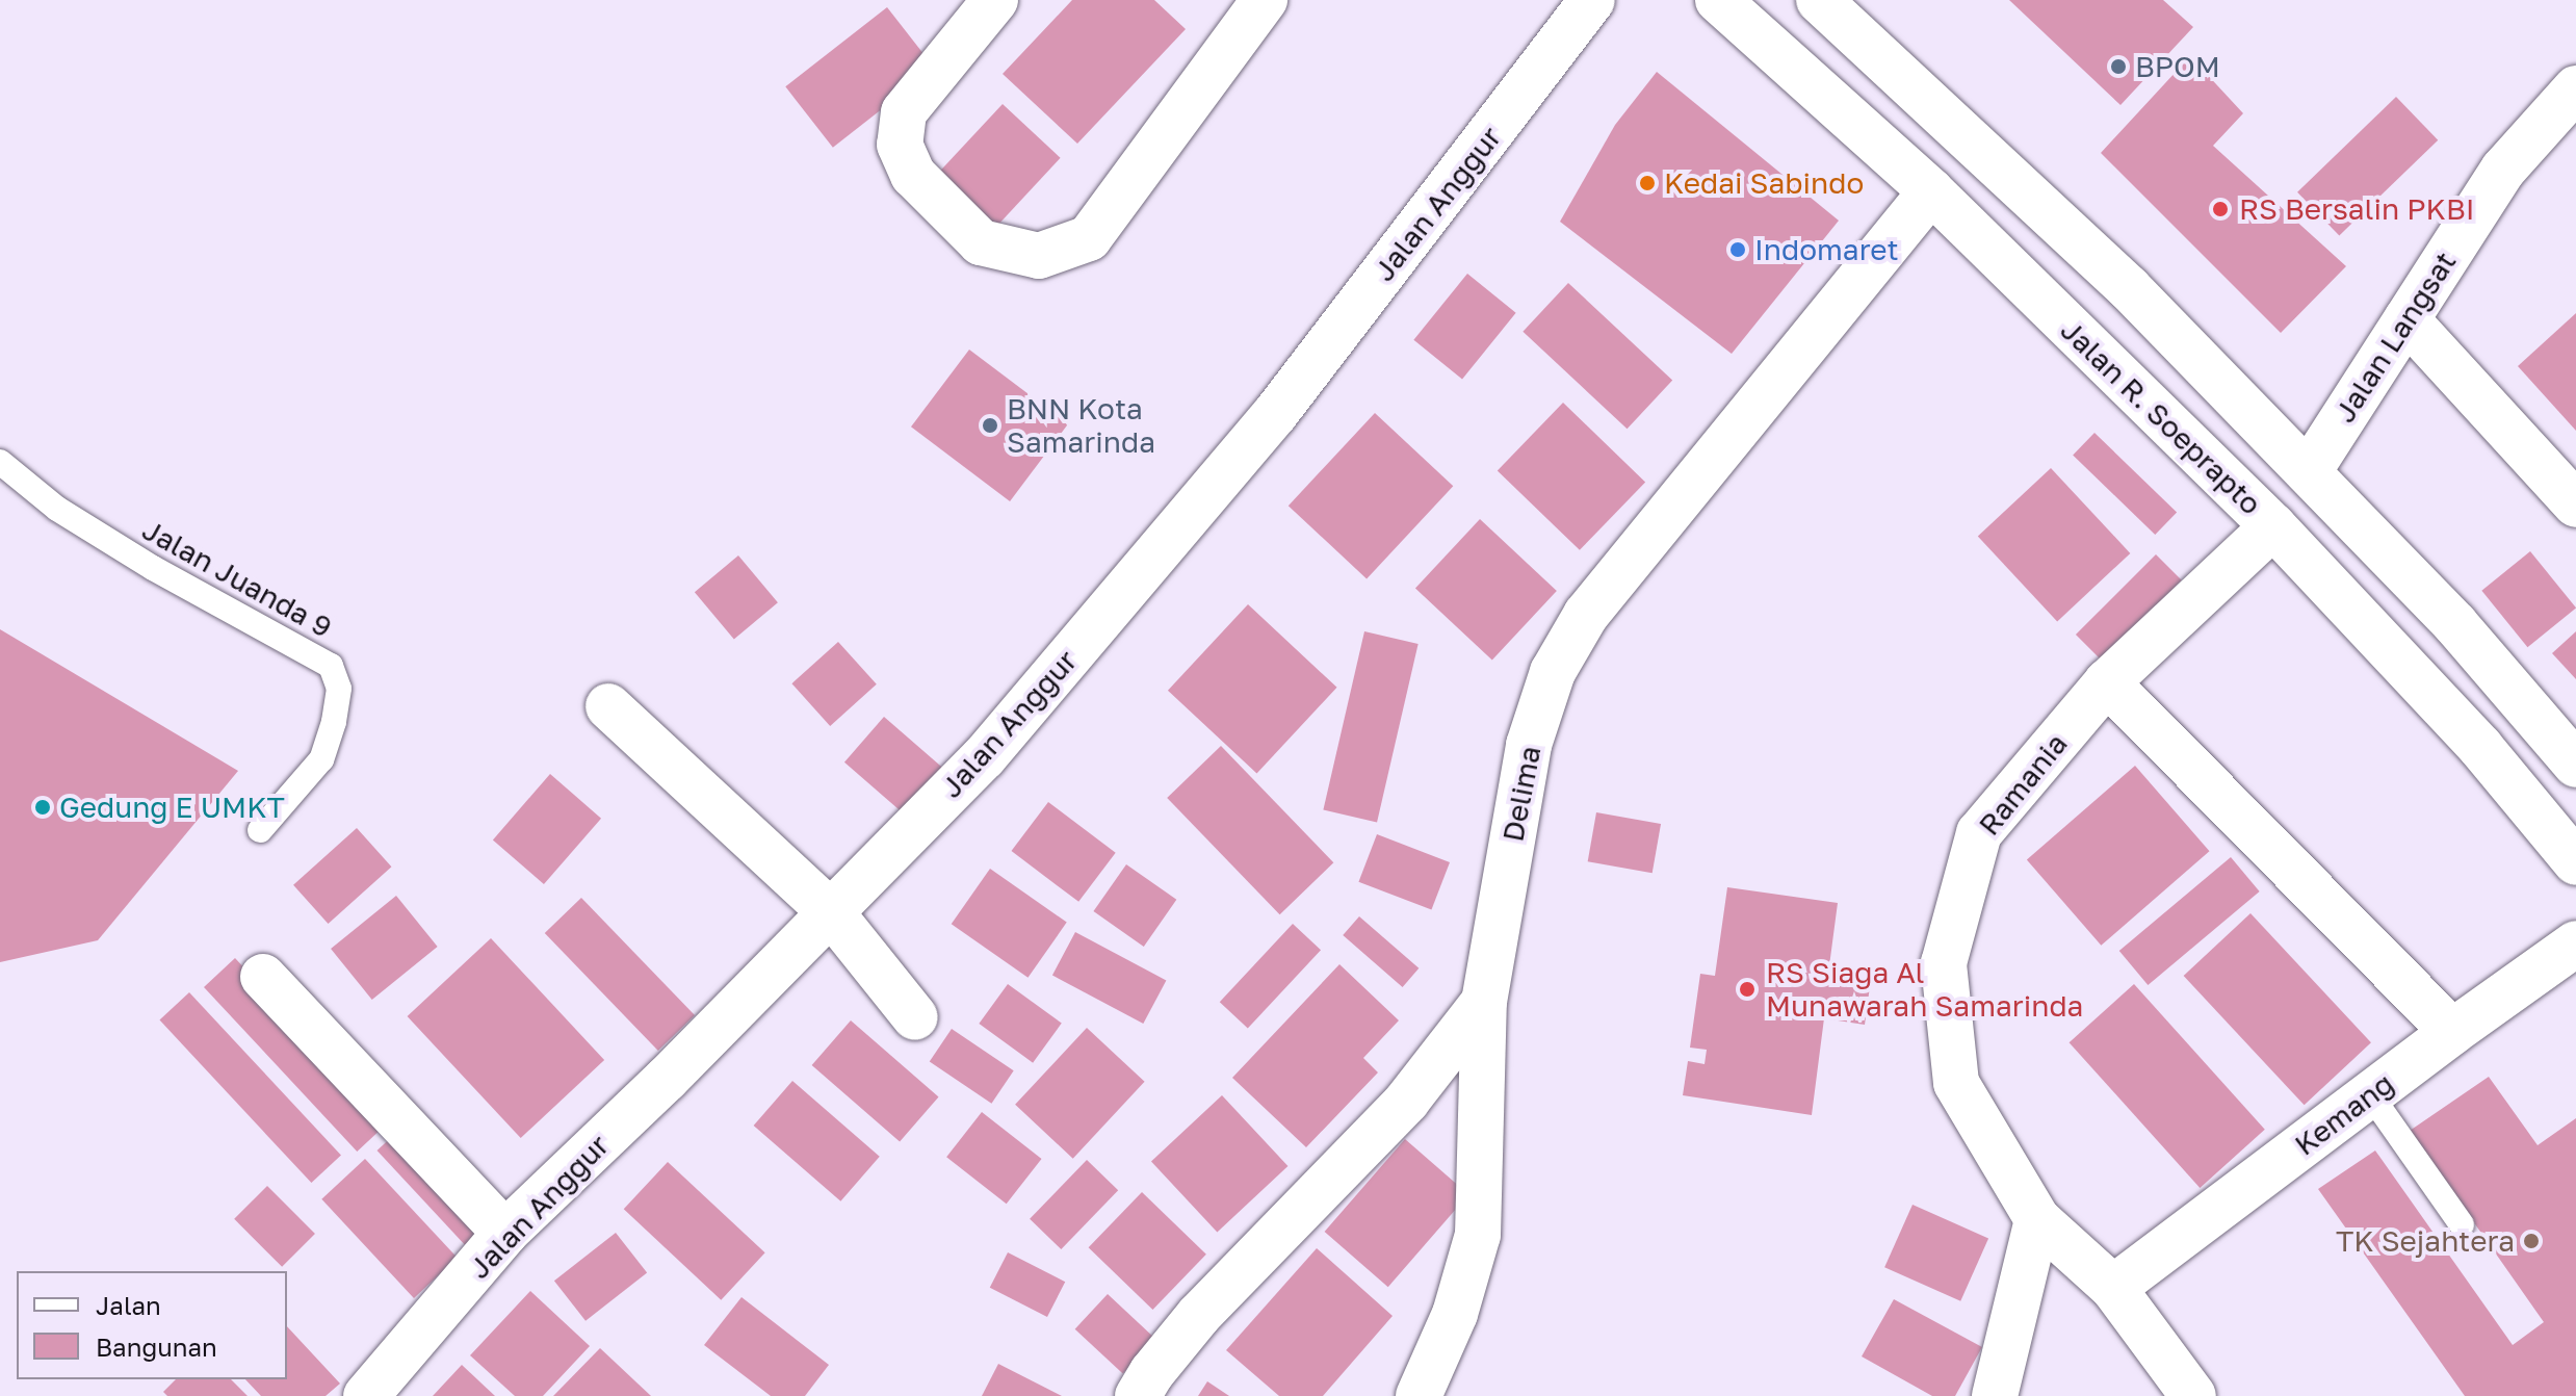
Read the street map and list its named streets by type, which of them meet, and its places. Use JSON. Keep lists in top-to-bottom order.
{
  "streets": {
    "street": [
      "Jalan Anggur",
      "Jalan Langsat",
      "Jalan R. Soeprapto",
      "Ramania",
      "Delima",
      "Kemang"
    ],
    "lane": ["Jalan Juanda 9"]
  },
  "crossings": [
    ["Jalan R. Soeprapto", "Ramania"],
    ["Jalan R. Soeprapto", "Delima"],
    ["Ramania", "Kemang"]
  ],
  "places": [
    "BPOM",
    "Kedai Sabindo",
    "RS Bersalin PKBI",
    "Indomaret",
    "BNN Kota Samarinda",
    "Gedung E UMKT",
    "RS Siaga Al Munawarah Samarinda",
    "TK Sejahtera"
  ],
  "legend": ["Jalan", "Bangunan"]
}
